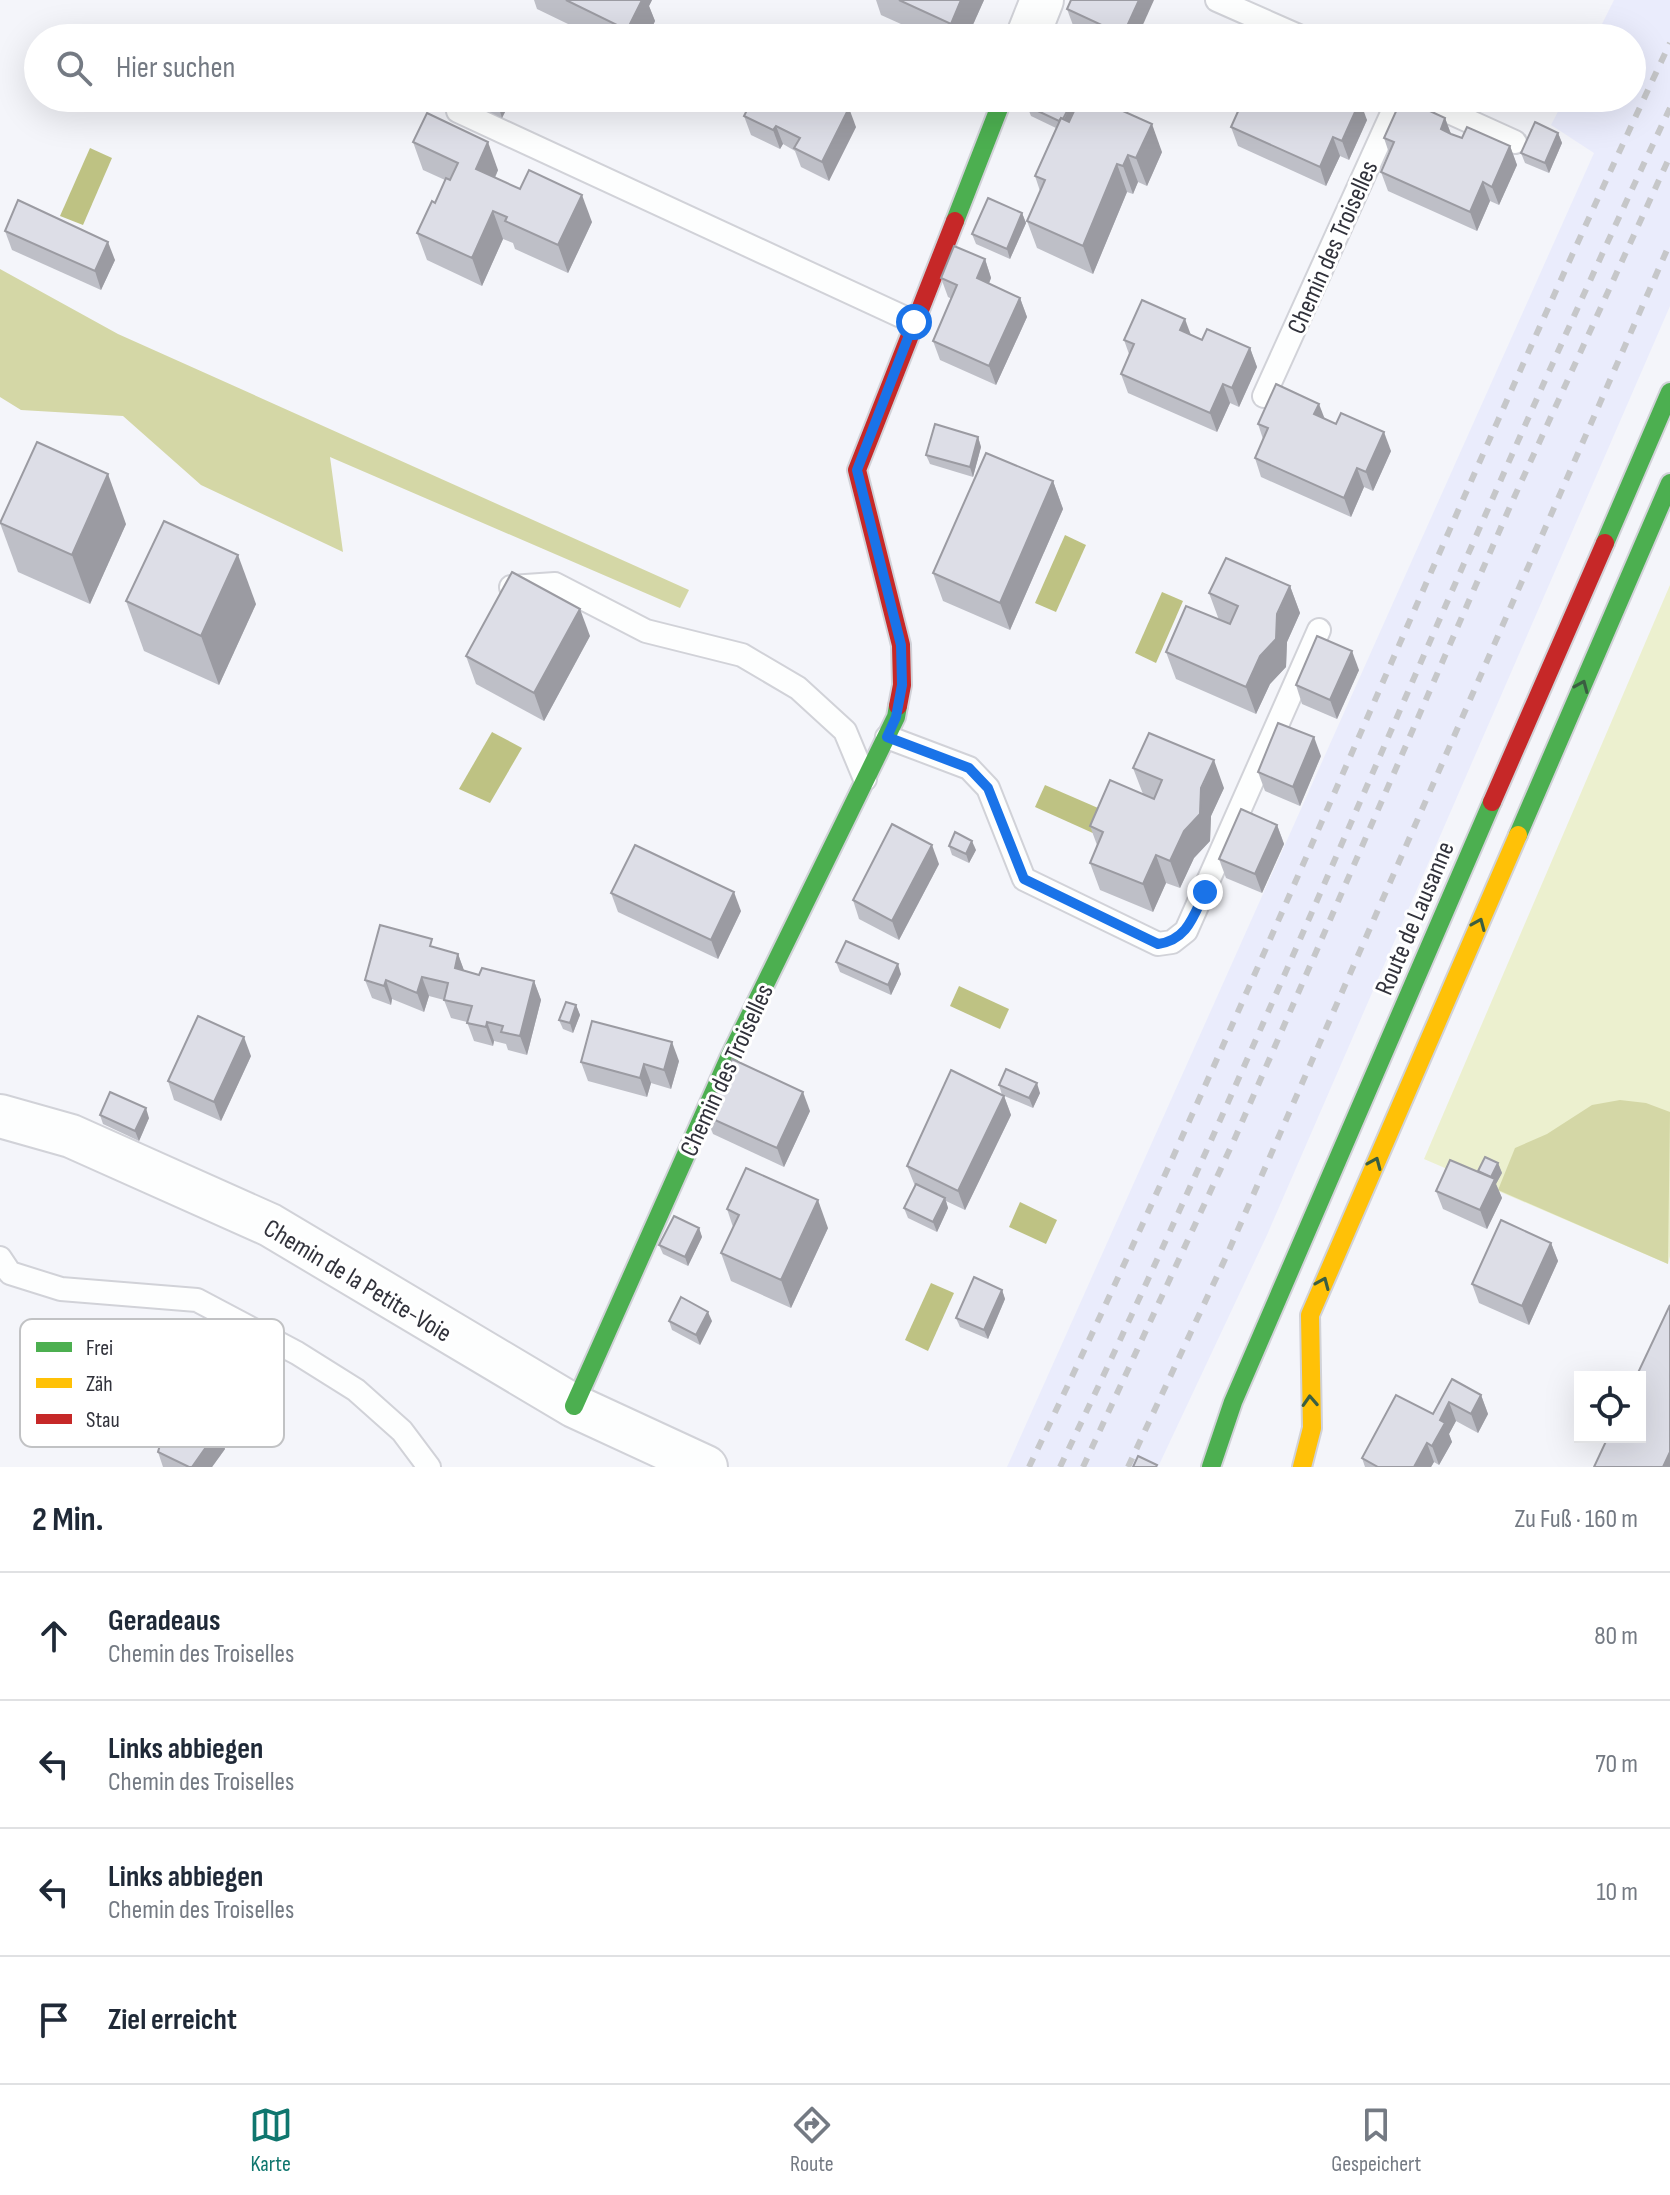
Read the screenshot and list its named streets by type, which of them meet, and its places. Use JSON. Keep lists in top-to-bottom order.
{
  "streets": {
    "street": ["Chemin des Troiselles", "Route de Lausanne", "Chemin de la Petite-Voie"]
  },
  "crossings": [
    ["Chemin des Troiselles", "Chemin de la Petite-Voie"]
  ],
  "legend": ["Frei", "Zäh", "Stau"],
  "page": {
    "search": "Hier suchen",
    "heading": ["2 Min.", "Zu Fuß · 160 m"],
    "list": [
      ["Geradeaus", "Chemin des Troiselles", "80 m"],
      ["Links abbiegen", "Chemin des Troiselles", "70 m"],
      ["Links abbiegen", "Chemin des Troiselles", "10 m"],
      "Ziel erreicht"
    ],
    "nav": ["Karte", "Route", "Gespeichert"]
  }
}
